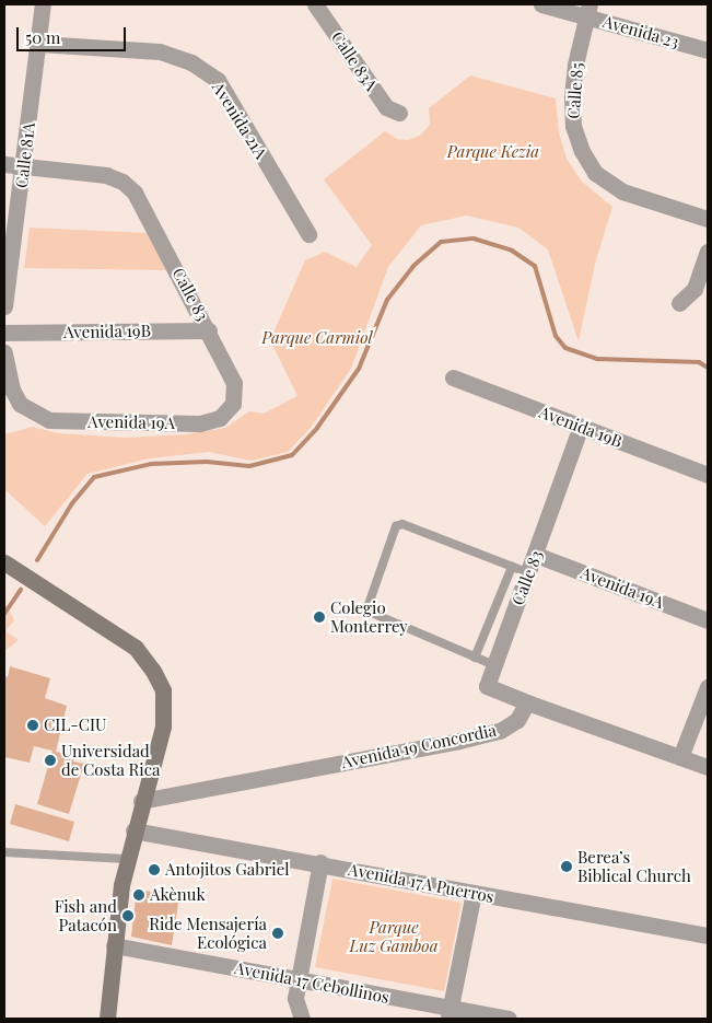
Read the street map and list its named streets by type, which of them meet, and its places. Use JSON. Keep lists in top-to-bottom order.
{
  "streets": {
    "street": [
      "Avenida 23",
      "Calle 83A",
      "Calle 85",
      "Avenida 21A",
      "Calle 81A",
      "Calle 83",
      "Avenida 19B",
      "Avenida 19A",
      "Avenida 19 Concordia",
      "Avenida 17A Puerros",
      "Avenida 17 Cebollinos"
    ]
  },
  "crossings": [
    ["Avenida 23", "Calle 85"],
    ["Avenida 21A", "Calle 81A"],
    ["Calle 81A", "Calle 83"],
    ["Calle 83", "Avenida 19B"],
    ["Calle 83", "Avenida 19A"],
    ["Calle 83", "Avenida 19 Concordia"]
  ],
  "parks": ["Parque Kezia", "Parque Carmiol", "Parque Luz Gamboa"],
  "places": [
    "Colegio Monterrey",
    "CIL-CIU",
    "Universidad de Costa Rica",
    "Berea’s Biblical Church",
    "Antojitos Gabriel",
    "Akènuk",
    "Fish and Patacón",
    "Ride Mensajería Ecológica"
  ],
  "scale_bar": "50 m"
}
